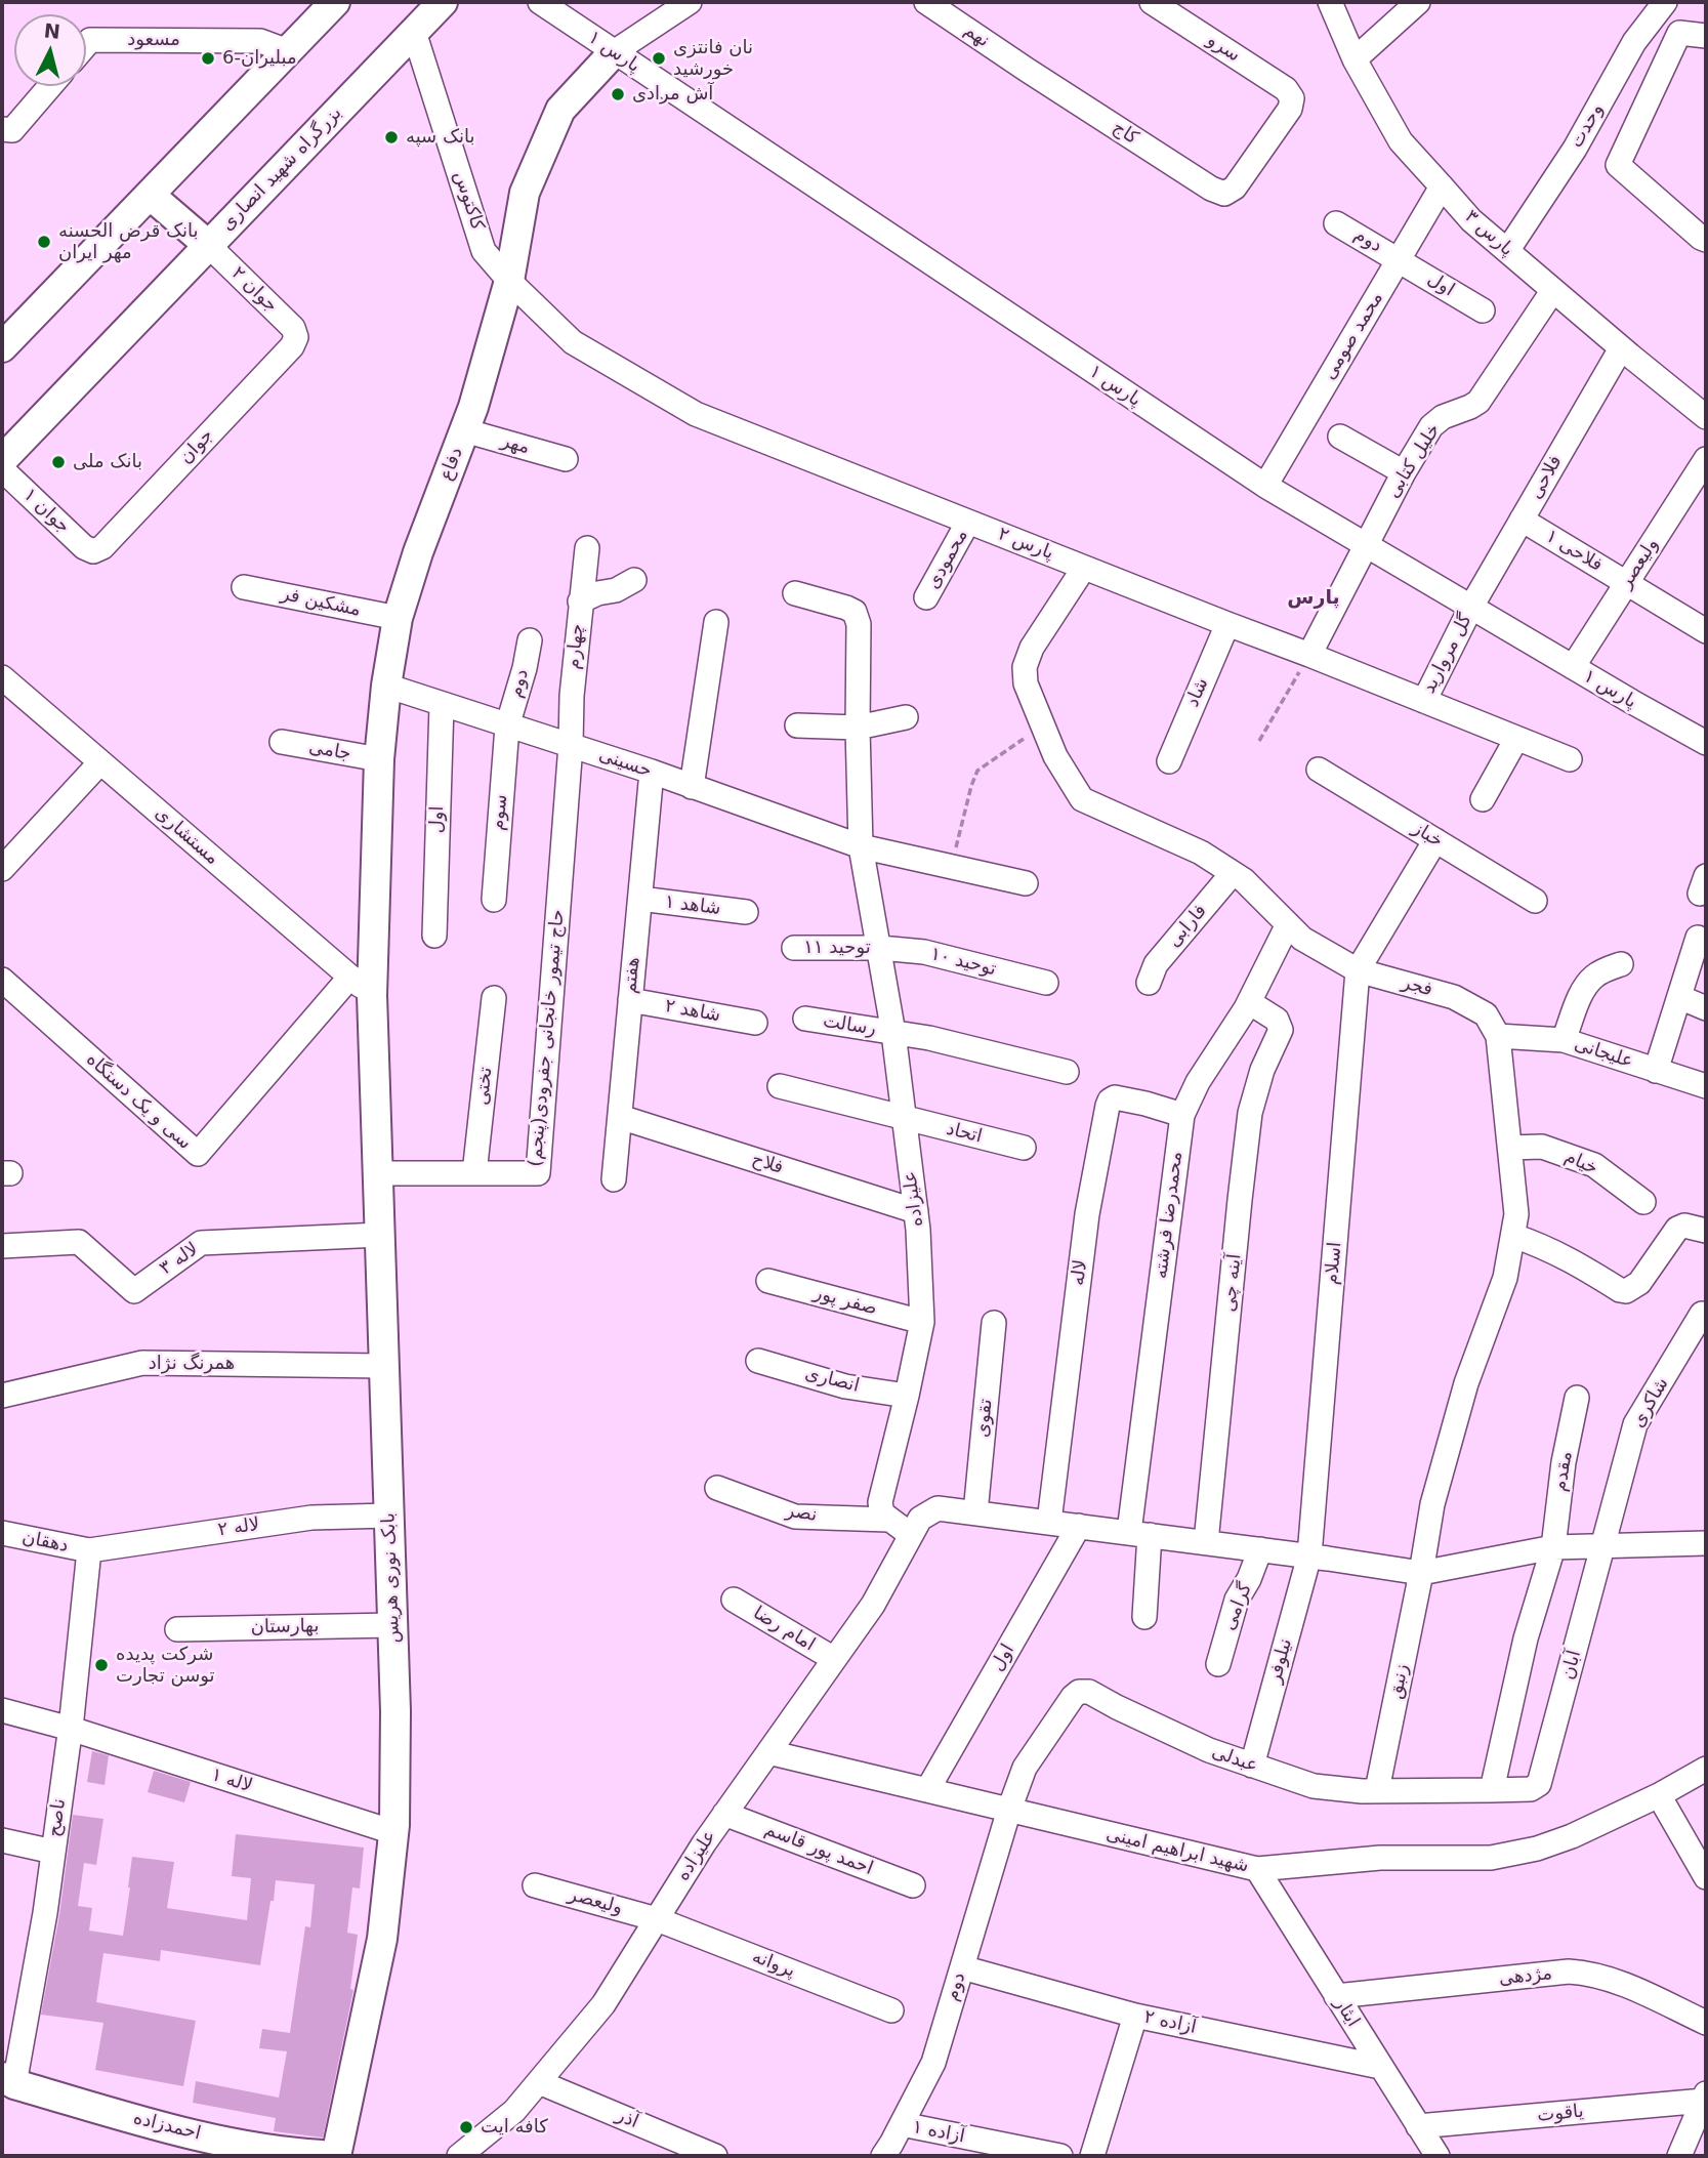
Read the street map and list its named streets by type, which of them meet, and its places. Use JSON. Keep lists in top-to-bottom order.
{
  "streets": {
    "main road": [
      "بزرگراه شهید انصاری",
      "دفاع",
      "بابک نوری هریس",
      "احمدزاده"
    ],
    "street": [
      "نهم",
      "مسعود",
      "سرو",
      "پارس ۱",
      "وحدت",
      "کاج",
      "کاکتوس",
      "پارس ۳",
      "دوم",
      "اول",
      "جوان ۲",
      "محمد صومی",
      "مهر",
      "جوان",
      "خلیل کتابی",
      "فلاحی",
      "جوان ۱",
      "پارس ۲",
      "فلاحی ۱",
      "محمودی",
      "ولیعصر",
      "مشکین فر",
      "چهارم",
      "گل مروارید",
      "شاد",
      "جامی",
      "حسینی",
      "سوم",
      "خباز",
      "مستشاری",
      "شاهد ۱",
      "فارابی",
      "توحید ‍۱۱",
      "توحید ۱۰",
      "هفتم",
      "فجر",
      "شاهد ۲",
      "رسالت",
      "حاج تیمور خانجانی جفرودی(پنجم)",
      "علیجانی",
      "تختی",
      "سی و یک دستگاه",
      "اتحاد",
      "خیام",
      "فلاح",
      "علیزاده",
      "محمدرضا فرشته",
      "لاله ۳",
      "اسلام",
      "لاله",
      "آینه چی",
      "صفر پور",
      "همرنگ نژاد",
      "انصاری",
      "شاکری",
      "تقوی",
      "مقدم",
      "نصر",
      "لاله ۲",
      "دهقان",
      "گرامی",
      "بهارستان",
      "امام رضا",
      "نیلوفر",
      "آبان",
      "زنبق",
      "عبدلی",
      "لاله ۱",
      "ناصح",
      "احمد پور قاسم",
      "شهید ابراهیم امینی",
      "پروانه",
      "مژدهی",
      "ایثار",
      "آزاده ۲",
      "یاقوت",
      "آذر",
      "آزاده ۱"
    ]
  },
  "crossings": [
    ["نهم", "کاج"],
    ["سرو", "کاج"],
    ["پارس ۱", "محمد صومی"],
    ["پارس ۱", "خلیل کتابی"],
    ["پارس ۱", "دفاع"],
    ["پارس ۱", "فلاحی"],
    ["پارس ۱", "ولیعصر"],
    ["پارس ۱", "گل مروارید"],
    ["وحدت", "پارس ۳"],
    ["بزرگراه شهید انصاری", "کاکتوس"],
    ["بزرگراه شهید انصاری", "جوان ۲"],
    ["کاکتوس", "دفاع"],
    ["کاکتوس", "پارس ۲"],
    ["پارس ۳", "محمد صومی"],
    ["پارس ۳", "خلیل کتابی"],
    ["پارس ۳", "فلاحی"],
    ["دوم", "اول"],
    ["دوم", "محمد صومی"],
    ["دوم", "حسینی"],
    ["دوم", "سوم"],
    ["دوم", "عبدلی"],
    ["دوم", "شهید ابراهیم امینی"],
    ["دوم", "آزاده ۲"],
    ["دوم", "آزاده ۱"],
    ["اول", "محمد صومی"],
    ["اول", "حسینی"],
    ["اول", "شهید ابراهیم امینی"],
    ["جوان ۲", "جوان"],
    ["مهر", "دفاع"],
    ["جوان", "جوان ۱"],
    ["خلیل کتابی", "پارس ۲"],
    ["دفاع", "پارس ۲"],
    ["دفاع", "مشکین فر"],
    ["دفاع", "جامی"],
    ["دفاع", "حسینی"],
    ["دفاع", "مستشاری"],
    ["دفاع", "سی و یک دستگاه"],
    ["دفاع", "بابک نوری هریس"],
    ["فلاحی", "فلاحی ۱"],
    ["فلاحی", "گل مروارید"],
    ["پارس ۲", "محمودی"],
    ["پارس ۲", "گل مروارید"],
    ["پارس ۲", "شاد"],
    ["پارس ۲", "فجر"],
    ["فلاحی ۱", "ولیعصر"],
    ["ولیعصر", "علیزاده"],
    ["ولیعصر", "پروانه"],
    ["چهارم", "حسینی"],
    ["چهارم", "حاج تیمور خانجانی جفرودی(پنجم)"],
    ["حسینی", "سوم"],
    ["حسینی", "هفتم"],
    ["حسینی", "حاج تیمور خانجانی جفرودی(پنجم)"],
    ["حسینی", "علیزاده"],
    ["مستشاری", "سی و یک دستگاه"],
    ["مستشاری", "بابک نوری هریس"],
    ["شاهد ۱", "هفتم"],
    ["فارابی", "فجر"],
    ["توحید ‍۱۱", "توحید ۱۰"],
    ["توحید ‍۱۱", "علیزاده"],
    ["توحید ۱۰", "علیزاده"],
    ["هفتم", "شاهد ۲"],
    ["هفتم", "فلاح"],
    ["فجر", "علیجانی"],
    ["فجر", "محمدرضا فرشته"],
    ["فجر", "اسلام"],
    ["رسالت", "علیزاده"],
    ["حاج تیمور خانجانی جفرودی(پنجم)", "تختی"],
    ["حاج تیمور خانجانی جفرودی(پنجم)", "بابک نوری هریس"],
    ["سی و یک دستگاه", "بابک نوری هریس"],
    ["اتحاد", "علیزاده"],
    ["فلاح", "علیزاده"],
    ["علیزاده", "صفر پور"],
    ["علیزاده", "انصاری"],
    ["علیزاده", "نصر"],
    ["علیزاده", "امام رضا"],
    ["علیزاده", "احمد پور قاسم"],
    ["علیزاده", "شهید ابراهیم امینی"],
    ["علیزاده", "پروانه"],
    ["علیزاده", "آذر"],
    ["محمدرضا فرشته", "لاله"],
    ["محمدرضا فرشته", "آینه چی"],
    ["لاله ۳", "بابک نوری هریس"],
    ["اسلام", "نیلوفر"],
    ["همرنگ نژاد", "بابک نوری هریس"],
    ["شاکری", "آبان"],
    ["مقدم", "عبدلی"],
    ["لاله ۲", "دهقان"],
    ["لاله ۲", "بابک نوری هریس"],
    ["لاله ۲", "ناصح"],
    ["دهقان", "ناصح"],
    ["بابک نوری هریس", "بهارستان"],
    ["بابک نوری هریس", "لاله ۱"],
    ["بابک نوری هریس", "احمدزاده"],
    ["نیلوفر", "عبدلی"],
    ["آبان", "عبدلی"],
    ["زنبق", "عبدلی"],
    ["عبدلی", "شهید ابراهیم امینی"],
    ["لاله ۱", "ناصح"],
    ["ناصح", "احمدزاده"],
    ["شهید ابراهیم امینی", "ایثار"],
    ["مژدهی", "ایثار"],
    ["ایثار", "آزاده ۲"],
    ["ایثار", "یاقوت"]
  ],
  "districts": ["پارس"],
  "places": [
    "مبلیران-6",
    "نان فانتزی خورشید",
    "آش مرادی",
    "بانک سپه",
    "بانک قرض الحسنه مهر ایران",
    "بانک ملی",
    "شرکت پدیده توسن تجارت",
    "کافه ایت"
  ],
  "north": "top"
}
